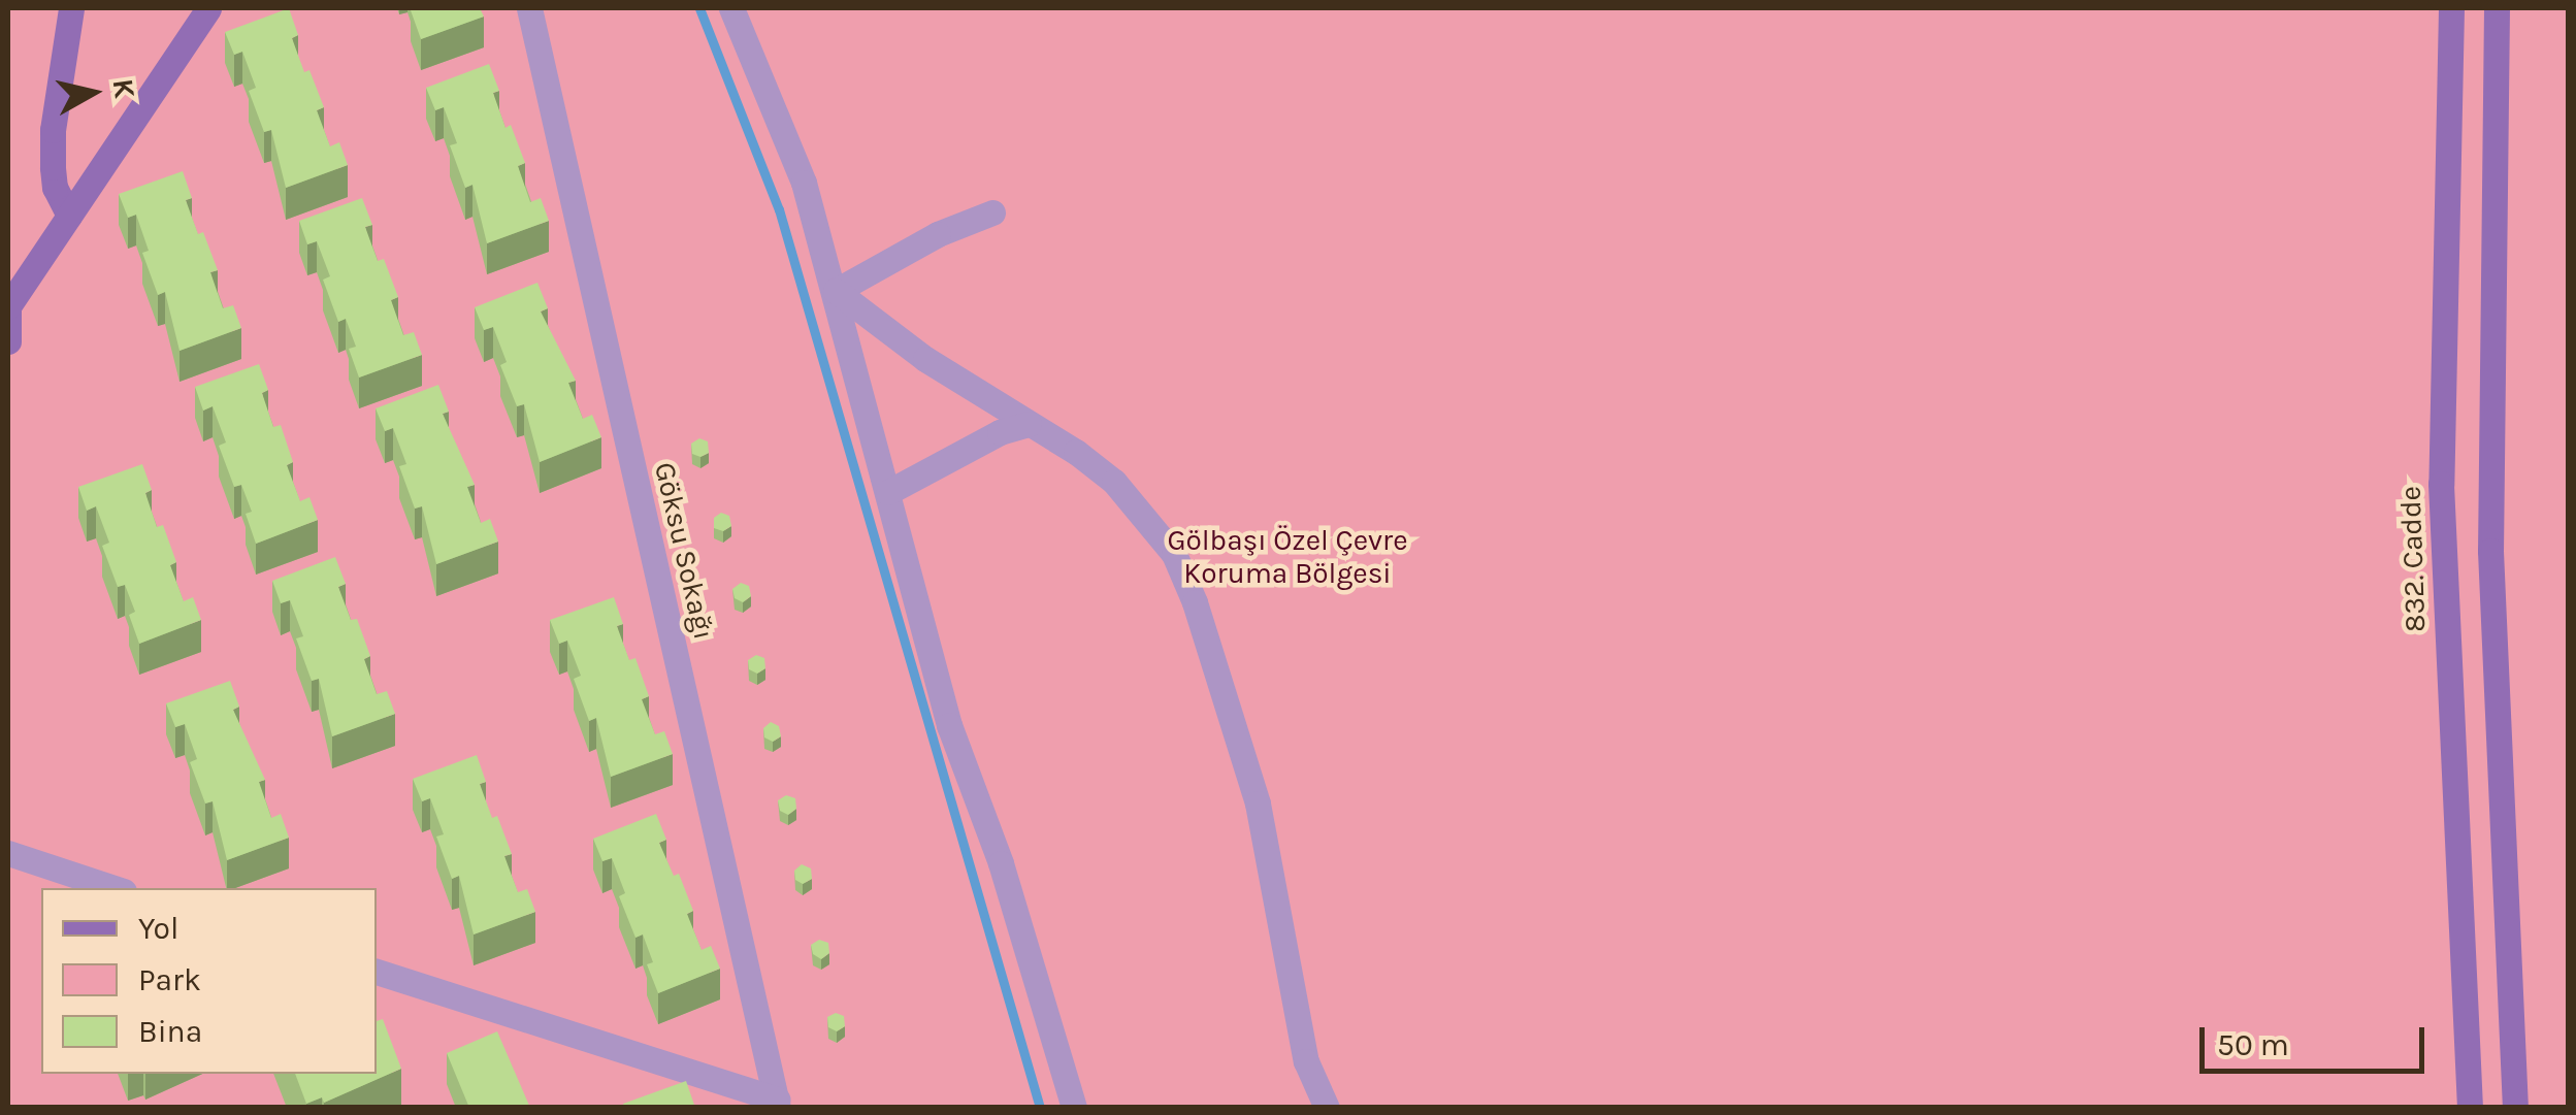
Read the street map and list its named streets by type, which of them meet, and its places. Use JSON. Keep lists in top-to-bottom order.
{
  "streets": {
    "street": ["Göksu Sokağı", "832. Cadde"]
  },
  "parks": ["Gölbaşı Özel Çevre Koruma Bölgesi"],
  "legend": ["Yol", "Park", "Bina"],
  "scale_bar": "50 m",
  "north": "right"
}
